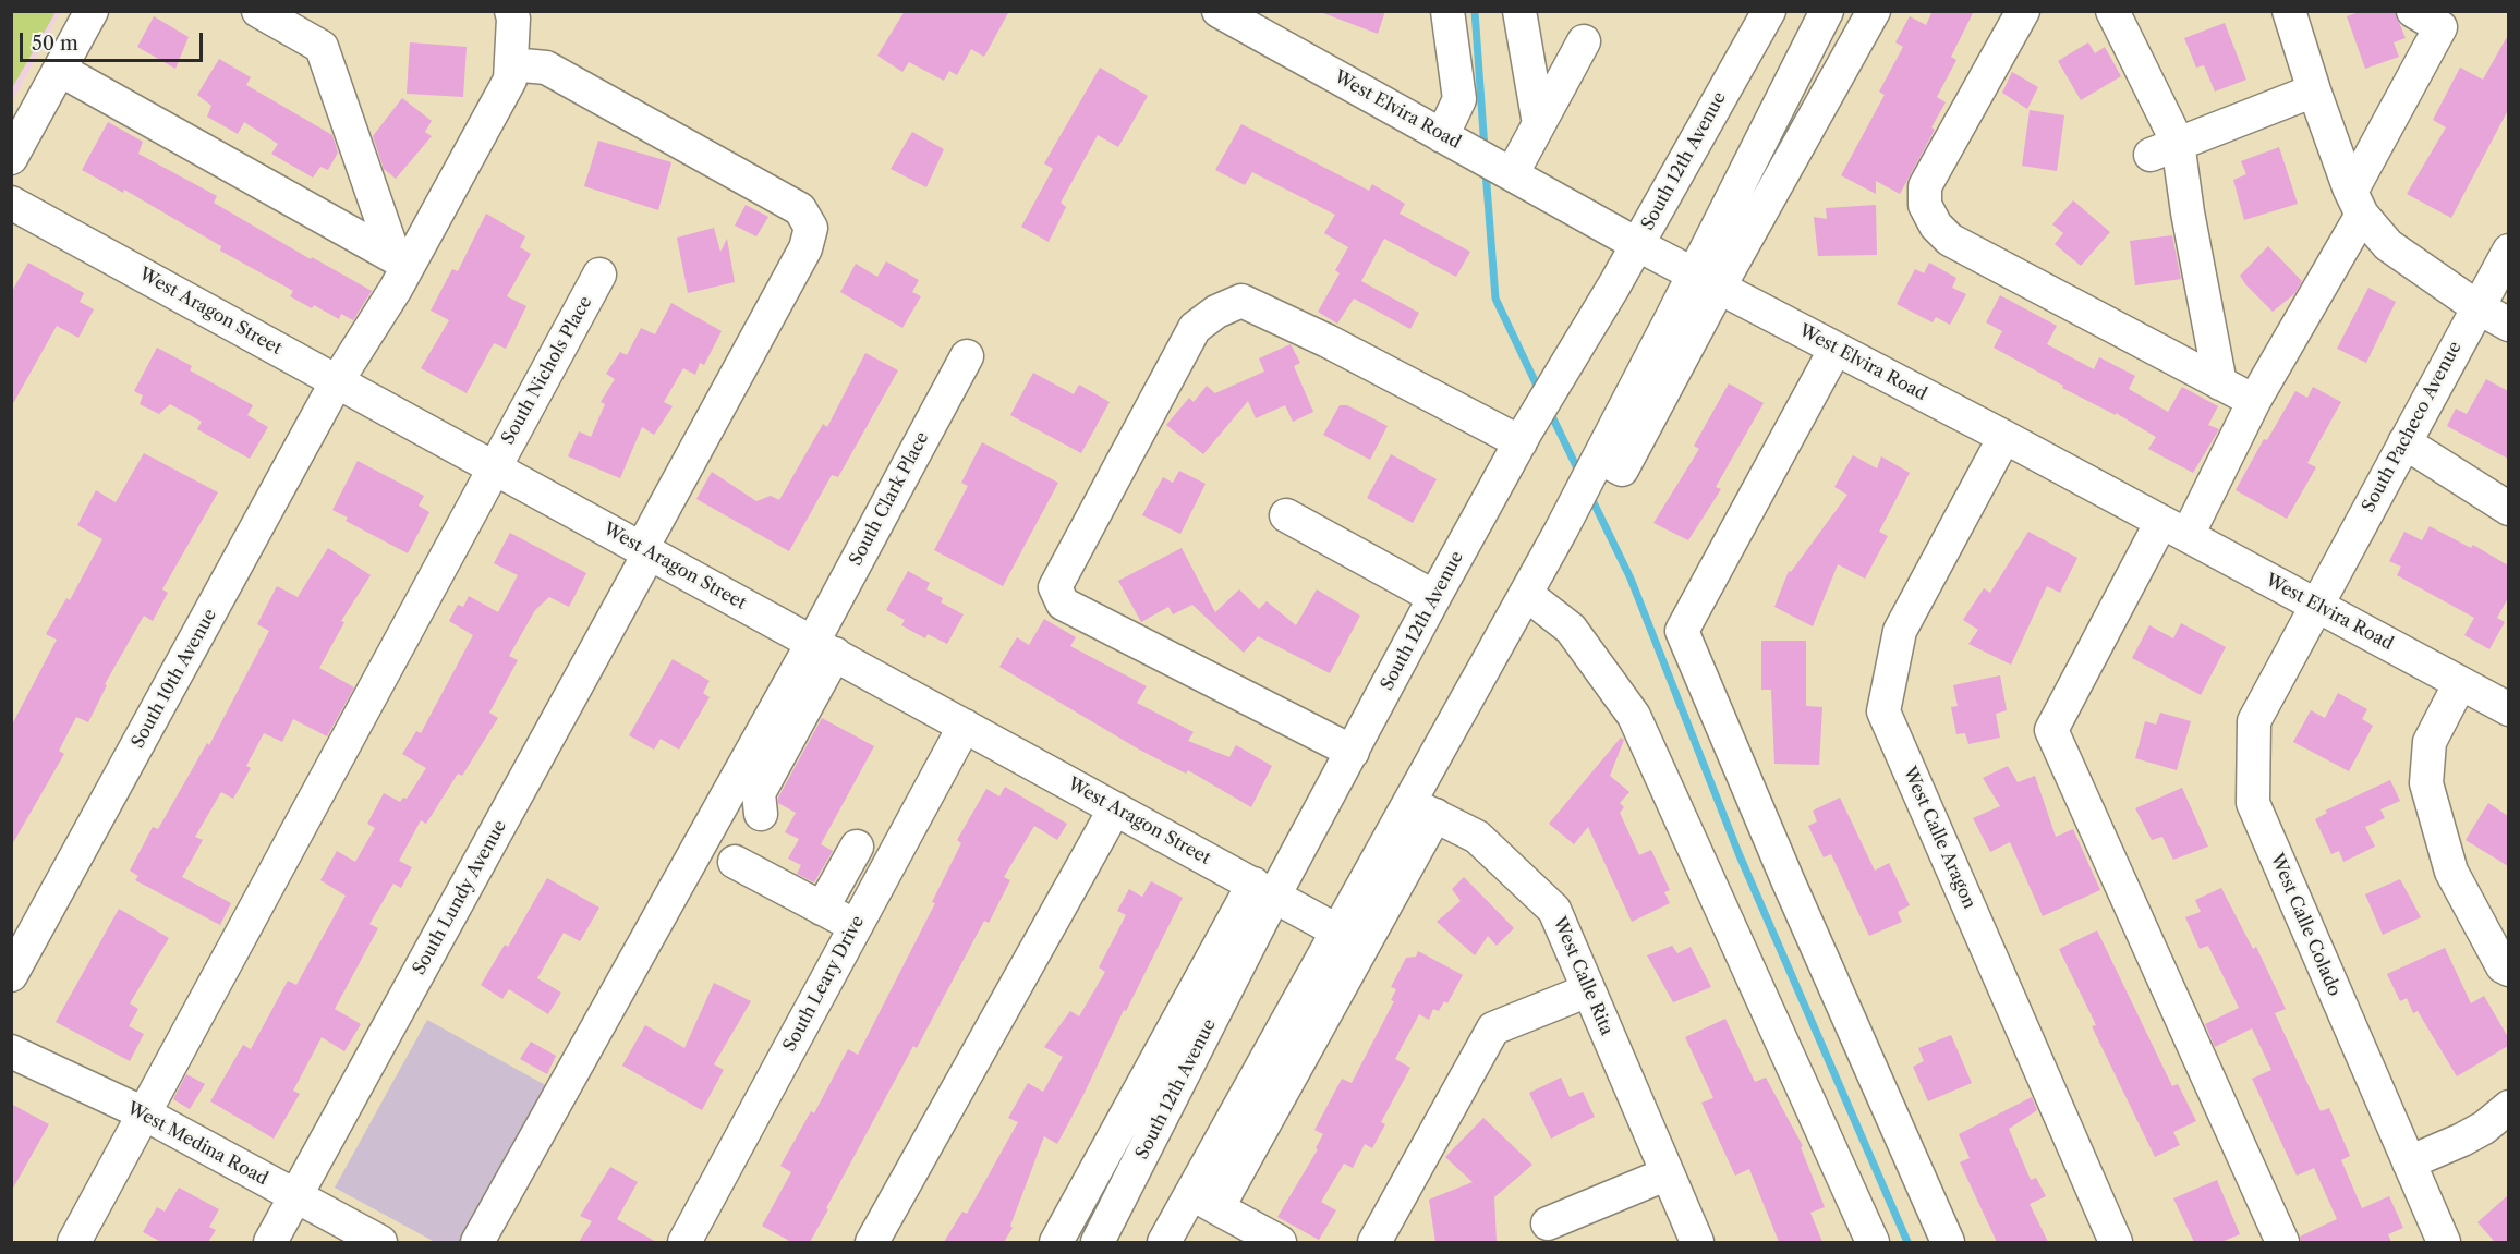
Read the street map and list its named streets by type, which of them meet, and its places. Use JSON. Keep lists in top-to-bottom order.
{
  "streets": {
    "street": [
      "West Elvira Road",
      "South 12th Avenue",
      "West Aragon Street",
      "South Nichols Place",
      "South Pacheco Avenue",
      "South Clark Place",
      "South 10th Avenue",
      "West Calle Aragon",
      "South Lundy Avenue",
      "West Calle Colado",
      "West Calle Rita",
      "South Leary Drive",
      "West Medina Road"
    ]
  },
  "crossings": [
    ["West Elvira Road", "South 12th Avenue"],
    ["West Elvira Road", "South Pacheco Avenue"],
    ["West Elvira Road", "West Calle Aragon"],
    ["West Elvira Road", "West Calle Colado"],
    ["South 12th Avenue", "West Aragon Street"],
    ["West Aragon Street", "South Nichols Place"],
    ["West Aragon Street", "South Clark Place"],
    ["West Aragon Street", "South 10th Avenue"],
    ["West Aragon Street", "South Lundy Avenue"],
    ["West Aragon Street", "South Leary Drive"],
    ["South Nichols Place", "West Medina Road"],
    ["South Pacheco Avenue", "West Calle Colado"],
    ["South 10th Avenue", "South Lundy Avenue"],
    ["South Lundy Avenue", "West Medina Road"]
  ],
  "scale_bar": "50 m"
}
